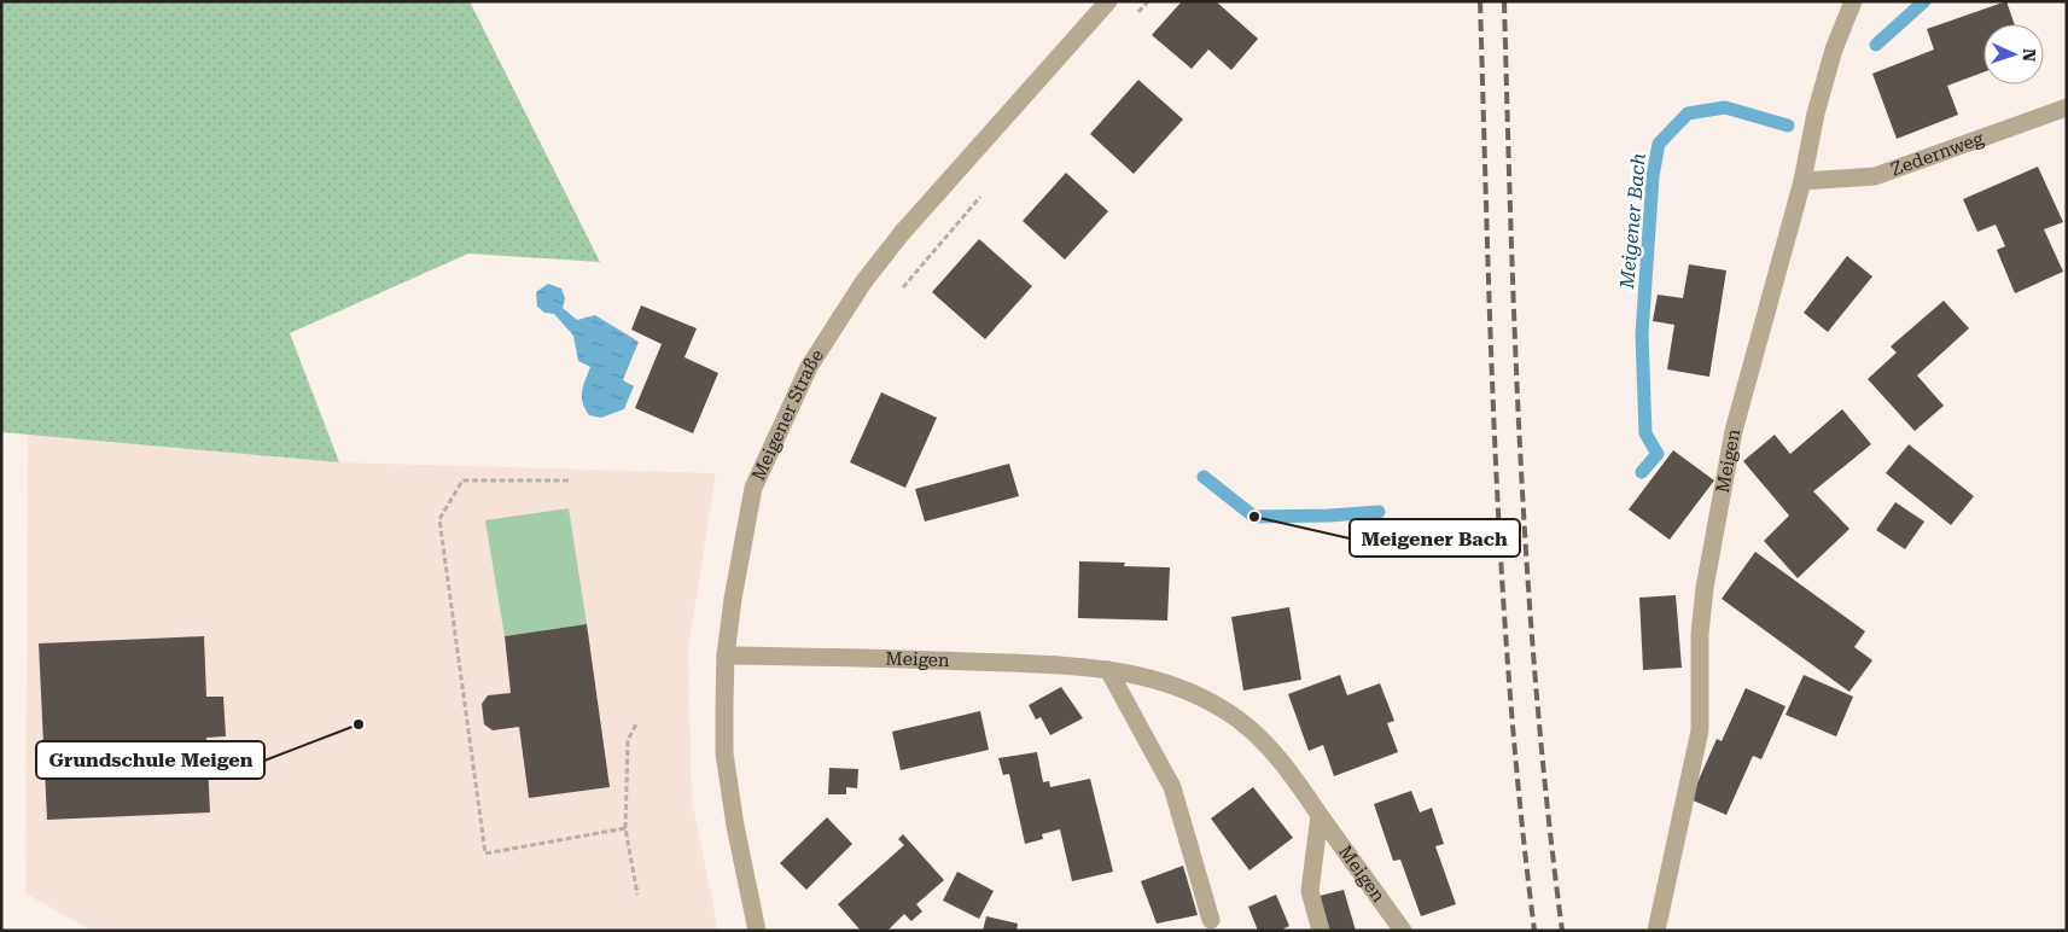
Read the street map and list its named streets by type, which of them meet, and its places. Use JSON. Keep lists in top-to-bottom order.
{
  "streets": {
    "street": ["Zedernweg", "Meigener Straße", "Meigen"]
  },
  "crossings": [
    ["Zedernweg", "Meigen"],
    ["Meigener Straße", "Meigen"]
  ],
  "water": ["Meigener Bach"],
  "places": ["Meigener Bach", "Grundschule Meigen"],
  "north": "right"
}
